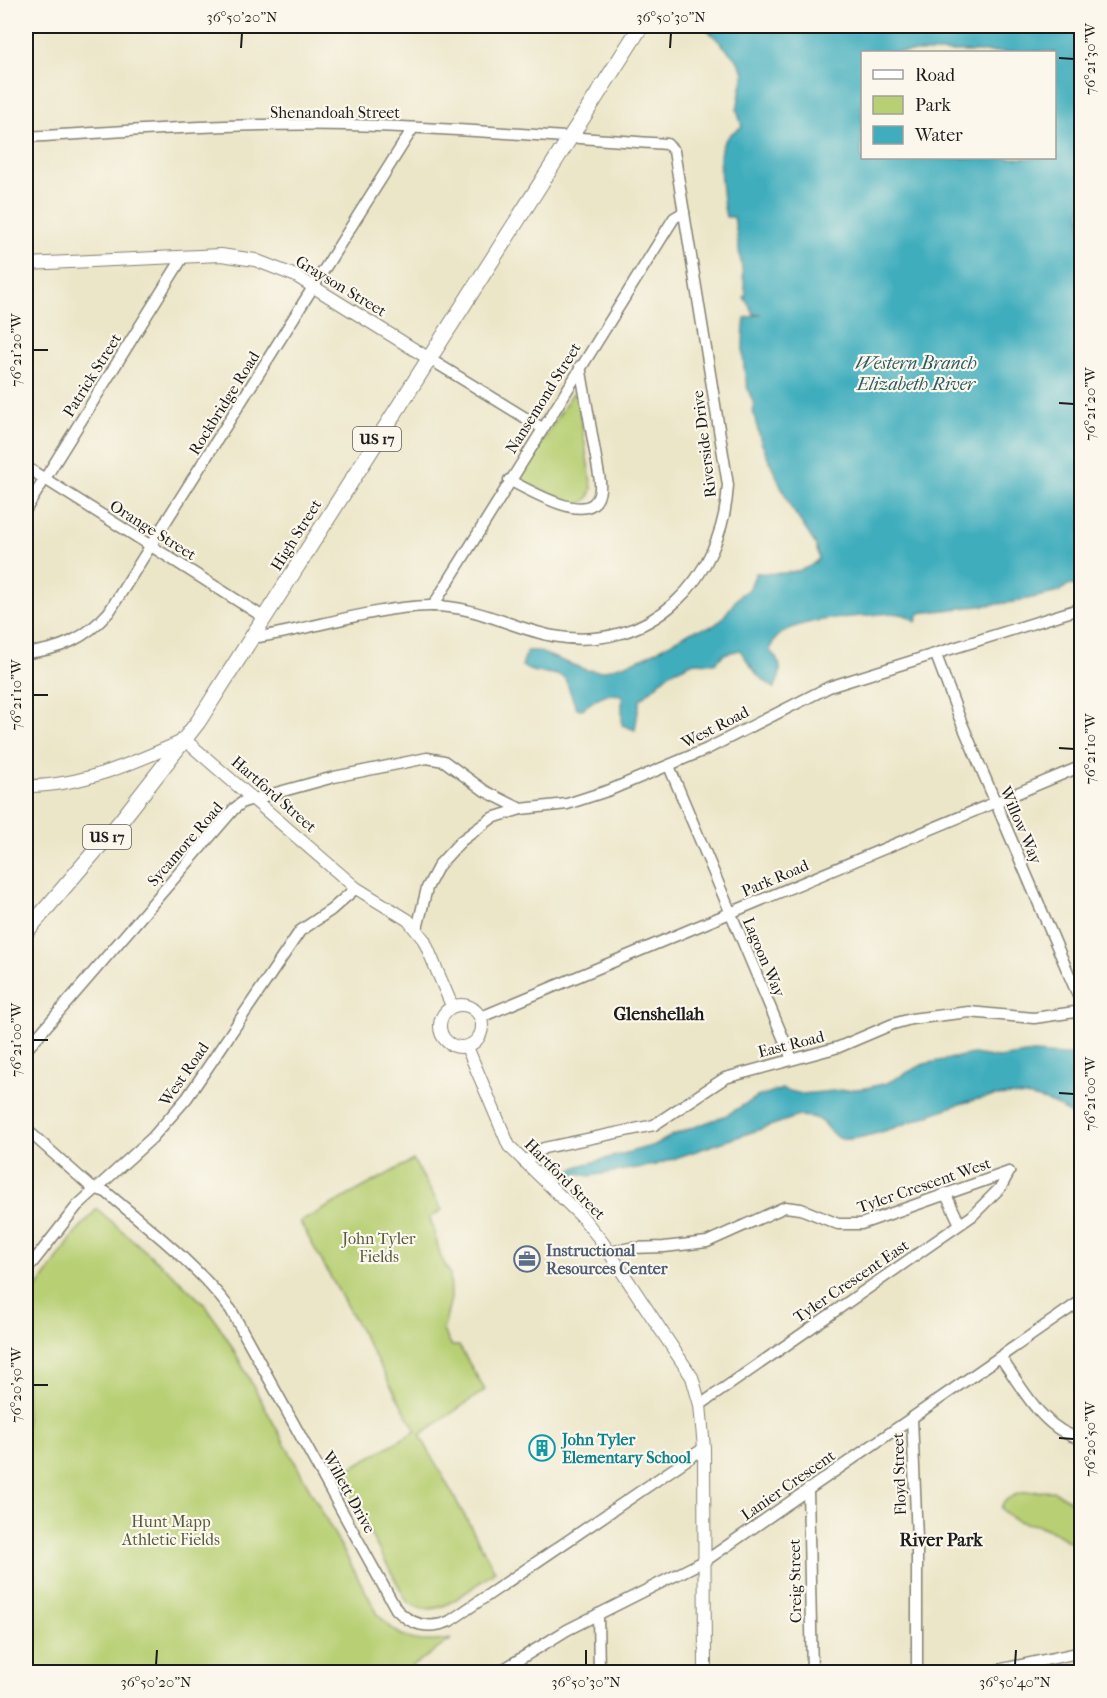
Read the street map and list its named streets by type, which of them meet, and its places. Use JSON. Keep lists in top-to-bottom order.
{
  "streets": {
    "main road": ["US 17", "High Street"],
    "street": [
      "Shenandoah Street",
      "Grayson Street",
      "Patrick Street",
      "Nansemond Street",
      "Rockbridge Road",
      "Riverside Drive",
      "Orange Street",
      "West Road",
      "Hartford Street",
      "Willow Way",
      "Sycamore Road",
      "Park Road",
      "Lagoon Way",
      "East Road",
      "Tyler Crescent West",
      "Tyler Crescent East",
      "Floyd Street",
      "Lanier Crescent",
      "Willett Drive",
      "Creig Street"
    ]
  },
  "crossings": [
    ["Shenandoah Street", "Rockbridge Road"],
    ["Shenandoah Street", "US 17"],
    ["Shenandoah Street", "Riverside Drive"],
    ["Shenandoah Street", "High Street"],
    ["Grayson Street", "Patrick Street"],
    ["Grayson Street", "Nansemond Street"],
    ["Grayson Street", "Rockbridge Road"],
    ["Grayson Street", "High Street"],
    ["Patrick Street", "Orange Street"],
    ["Nansemond Street", "Riverside Drive"],
    ["Rockbridge Road", "Orange Street"],
    ["US 17", "High Street"],
    ["Riverside Drive", "High Street"],
    ["Orange Street", "High Street"],
    ["High Street", "Hartford Street"],
    ["West Road", "Hartford Street"],
    ["West Road", "Willow Way"],
    ["West Road", "Sycamore Road"],
    ["West Road", "Lagoon Way"],
    ["West Road", "Willett Drive"],
    ["Hartford Street", "Sycamore Road"],
    ["Hartford Street", "Park Road"],
    ["Hartford Street", "East Road"],
    ["Hartford Street", "Tyler Crescent West"],
    ["Hartford Street", "Tyler Crescent East"],
    ["Hartford Street", "Lanier Crescent"],
    ["Hartford Street", "Willett Drive"],
    ["Willow Way", "Park Road"],
    ["Park Road", "Lagoon Way"],
    ["Lagoon Way", "East Road"],
    ["Tyler Crescent West", "Tyler Crescent East"],
    ["Floyd Street", "Lanier Crescent"],
    ["Lanier Crescent", "Creig Street"]
  ],
  "districts": ["Glenshellah", "River Park"],
  "water": ["Western Branch Elizabeth River"],
  "parks": ["John Tyler Fields", "Hunt Mapp Athletic Fields"],
  "places": {
    "office": ["Instructional Resources Center"],
    "building": ["John Tyler Elementary School"]
  },
  "legend": ["Road", "Park", "Water"],
  "coordinates": [
    "36°50'20\"N",
    "36°50'30\"N",
    "76°21'30\"W",
    "76°21'20\"W",
    "76°21'10\"W",
    "76°21'00\"W",
    "76°20'50\"W",
    "36°50'40\"N"
  ]
}
